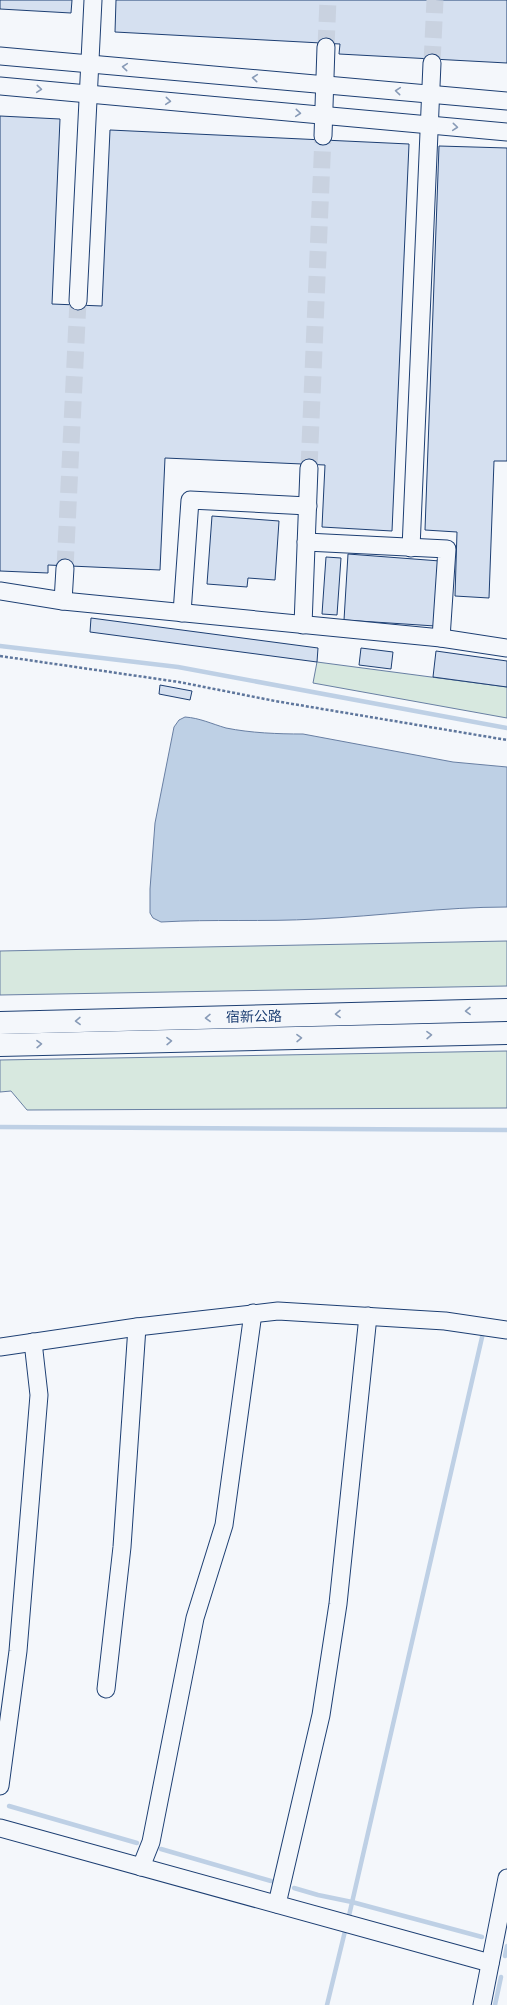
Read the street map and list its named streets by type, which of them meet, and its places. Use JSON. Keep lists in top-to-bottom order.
{
  "streets": {
    "highway": ["宿新公路"]
  }
}
